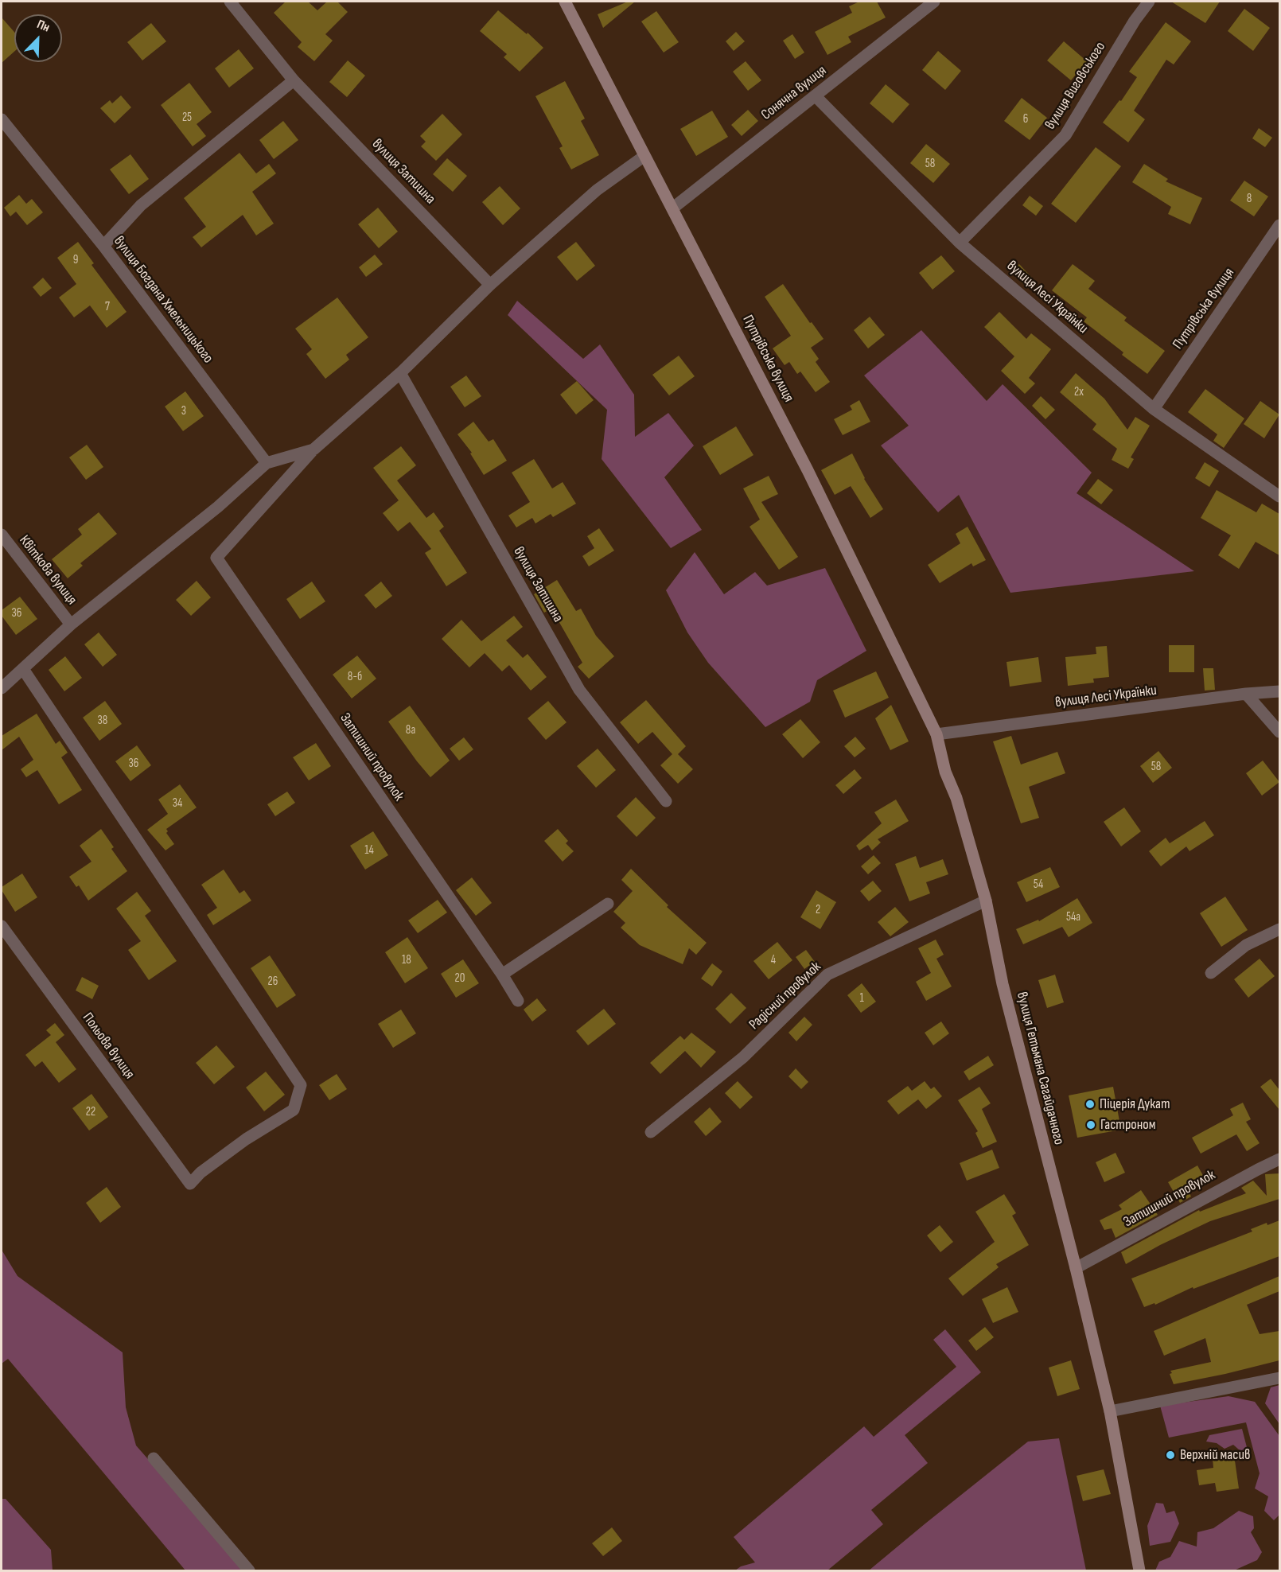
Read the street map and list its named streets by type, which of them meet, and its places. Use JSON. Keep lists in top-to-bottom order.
{
  "streets": {
    "main road": ["Путрівська вулиця", "вулиця Гетьмана Сагайдачного"],
    "street": [
      "вулиця Виговського",
      "Сонячна вулиця",
      "вулиця Затишна",
      "вулиця Лесі Українки",
      "вулиця Богдана Хмельницького",
      "Квіткова вулиця",
      "Затишний провулок",
      "Радісний провулок",
      "Польова вулиця"
    ]
  },
  "crossings": [
    ["вулиця Виговського", "вулиця Лесі Українки"],
    ["Сонячна вулиця", "вулиця Лесі Українки"],
    ["Сонячна вулиця", "Путрівська вулиця"],
    ["вулиця Лесі Українки", "Путрівська вулиця"],
    ["вулиця Лесі Українки", "вулиця Гетьмана Сагайдачного"],
    ["Путрівська вулиця", "вулиця Гетьмана Сагайдачного"],
    ["Затишний провулок", "вулиця Гетьмана Сагайдачного"],
    ["Радісний провулок", "вулиця Гетьмана Сагайдачного"]
  ],
  "places": ["Піцерія Дукат", "Гастроном", "Верхній масив"],
  "house_numbers": [
    "25",
    "6",
    "58",
    "8",
    "9",
    "7",
    "2х",
    "3",
    "36",
    "8-б",
    "38",
    "8а",
    "36",
    "58",
    "34",
    "14",
    "54",
    "2",
    "54а",
    "18",
    "4",
    "20",
    "26",
    "1",
    "22"
  ],
  "north": "top right"
}
